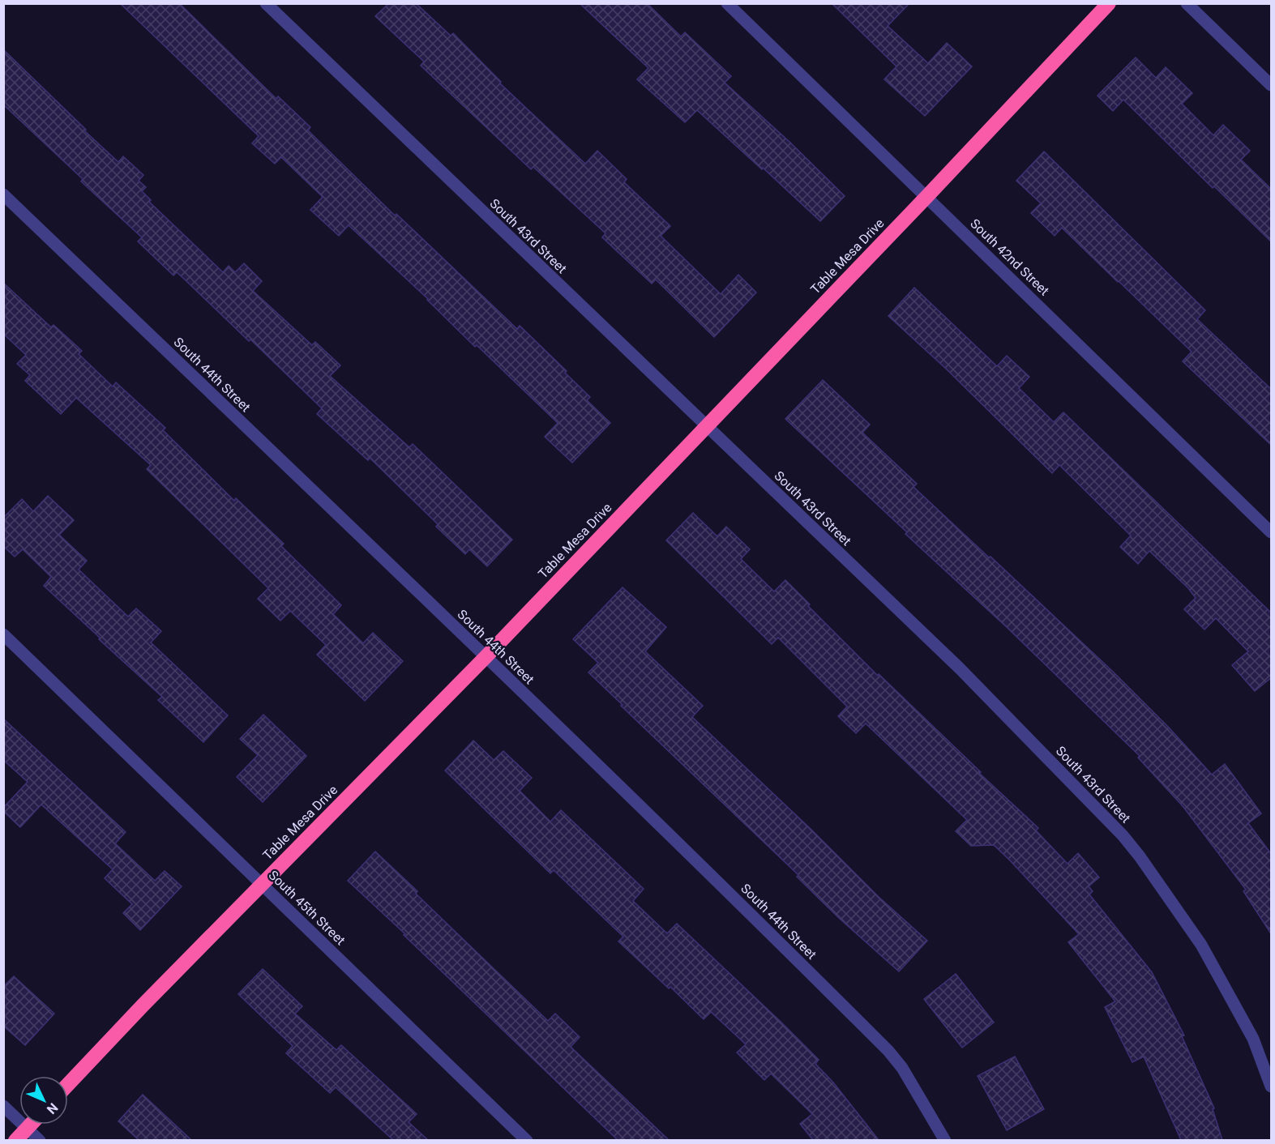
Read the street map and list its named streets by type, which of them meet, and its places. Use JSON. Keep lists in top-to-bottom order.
{
  "streets": {
    "highway": ["Table Mesa Drive"],
    "street": [
      "South 43rd Street",
      "South 42nd Street",
      "South 44th Street",
      "South 45th Street"
    ]
  },
  "crossings": [
    ["South 43rd Street", "Table Mesa Drive"],
    ["Table Mesa Drive", "South 42nd Street"],
    ["Table Mesa Drive", "South 44th Street"],
    ["Table Mesa Drive", "South 45th Street"]
  ],
  "north": "bottom right"
}
